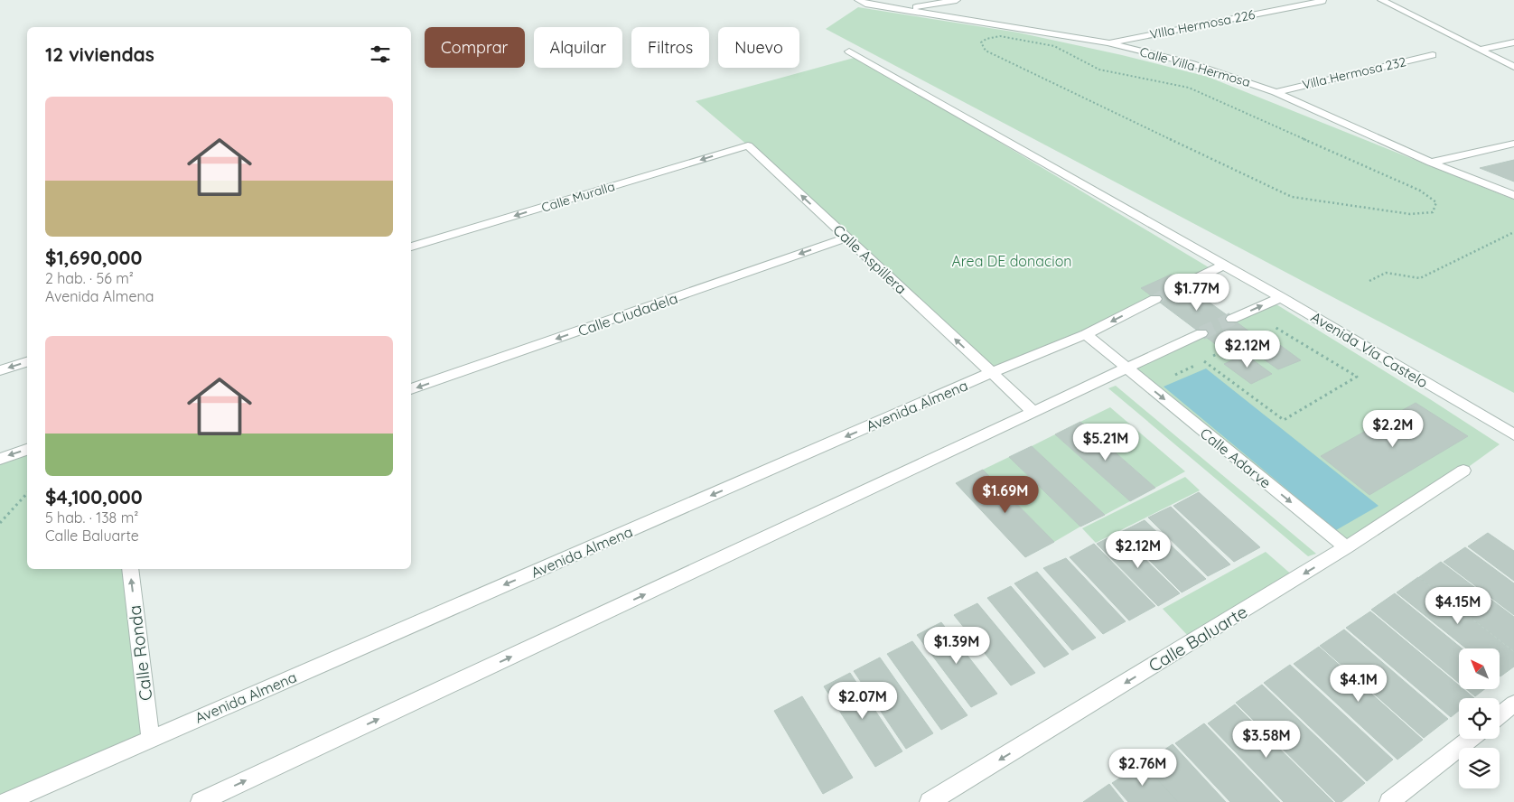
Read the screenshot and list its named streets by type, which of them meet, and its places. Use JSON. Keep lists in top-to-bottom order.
{
  "streets": {
    "street": [
      "VIlla Hermosa 226",
      "Calle Villa Hermosa",
      "Villa Hermosa 232",
      "Calle Muralla",
      "Calle Aspillera",
      "Calle Ciudadela",
      "Avenida Vía Castelo",
      "Avenida Almena",
      "Calle Adarve",
      "Calle Baluarte",
      "Calle Ronda"
    ]
  },
  "crossings": [
    ["VIlla Hermosa 226", "Calle Villa Hermosa"],
    ["Calle Villa Hermosa", "Villa Hermosa 232"],
    ["Calle Muralla", "Calle Aspillera"],
    ["Calle Aspillera", "Calle Ciudadela"],
    ["Calle Aspillera", "Avenida Almena"],
    ["Avenida Almena", "Calle Adarve"],
    ["Avenida Almena", "Calle Ronda"],
    ["Calle Adarve", "Calle Baluarte"]
  ],
  "one_way": [
    "Calle Muralla",
    "Calle Aspillera",
    "Calle Ciudadela",
    "Calle Adarve",
    "Calle Baluarte",
    "Calle Ronda"
  ],
  "parks": ["Area DE donacion"],
  "north": "top left",
  "page": {
    "chip": [
      "Comprar",
      "Alquilar",
      "Filtros",
      "Nuevo"
    ],
    "heading": "12 viviendas",
    "list": [
      {
        "name": "$1,690,000",
        "note": "2 hab. · 56 m² · Avenida Almena"
      },
      {
        "name": "$4,100,000",
        "note": "5 hab. · 138 m² · Calle Baluarte"
      }
    ],
    "price": [
      "$1.77M",
      "$2.12M",
      "$2.2M",
      "$5.21M",
      "$1.69M",
      "$2.12M",
      "$4.15M",
      "$1.39M",
      "$4.1M",
      "$2.07M",
      "$3.58M",
      "$2.76M"
    ]
  }
}
